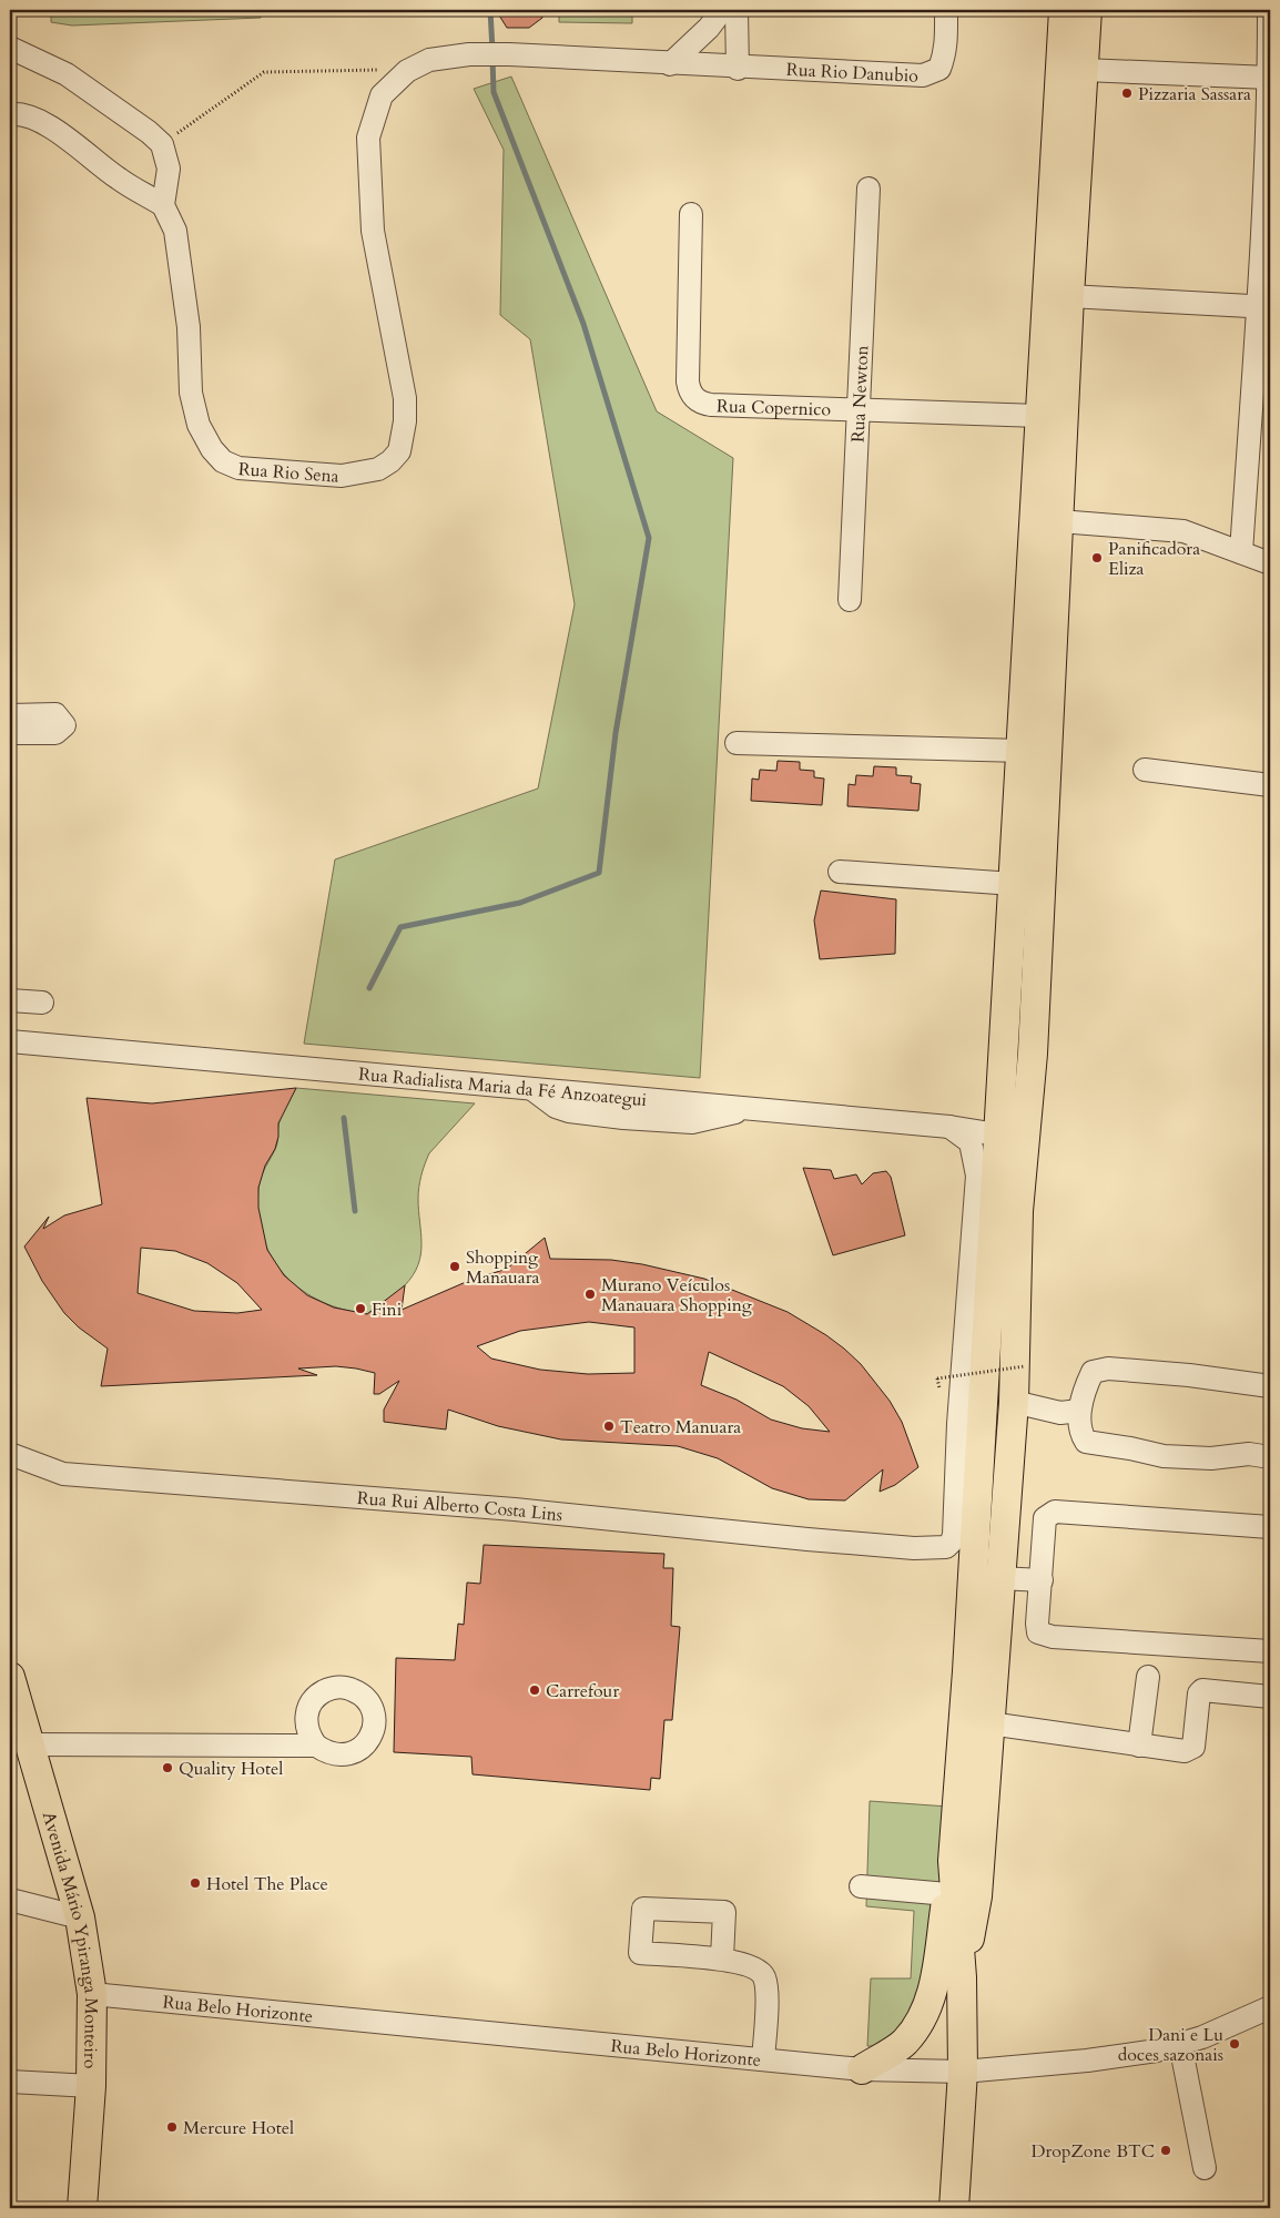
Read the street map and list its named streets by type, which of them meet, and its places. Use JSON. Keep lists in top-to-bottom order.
{
  "streets": {
    "main road": ["Avenida Mário Ypiranga Monteiro"],
    "street": [
      "Rua Rio Danubio",
      "Rua Newton",
      "Rua Copernico",
      "Rua Rio Sena",
      "Rua Radialista Maria da Fé Anzoategui",
      "Rua Rui Alberto Costa Lins",
      "Rua Belo Horizonte"
    ]
  },
  "crossings": [
    ["Rua Rio Danubio", "Rua Rio Sena"],
    ["Rua Newton", "Rua Copernico"],
    ["Rua Radialista Maria da Fé Anzoategui", "Rua Rui Alberto Costa Lins"],
    ["Avenida Mário Ypiranga Monteiro", "Rua Belo Horizonte"]
  ],
  "places": [
    "Pizzaria Sassara",
    "Panificadora Eliza",
    "Shopping Manauara",
    "Murano Veículos Manauara Shopping",
    "Fini",
    "Teatro Manuara",
    "Carrefour",
    "Quality Hotel",
    "Hotel The Place",
    "Dani e Lu doces sazonais",
    "Mercure Hotel",
    "DropZone BTC"
  ]
}
